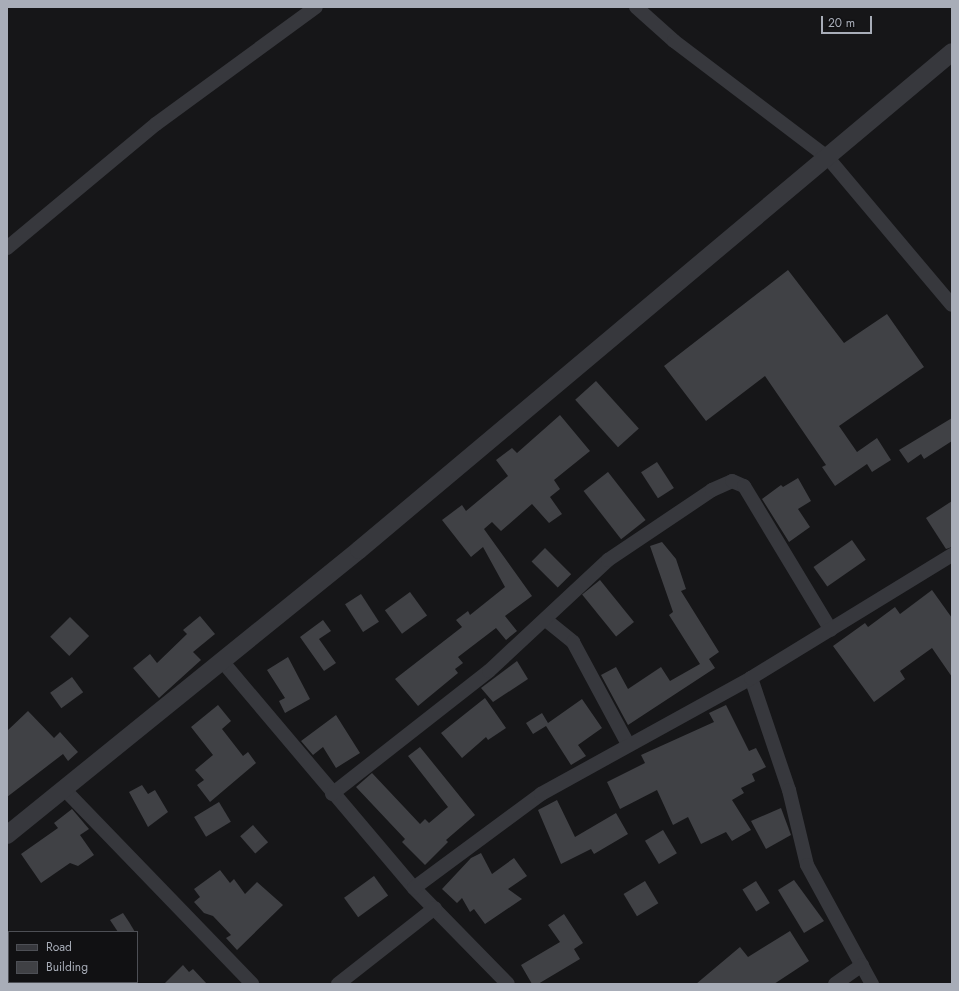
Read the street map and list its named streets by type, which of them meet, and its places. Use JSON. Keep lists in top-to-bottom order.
{
  "legend": ["Road", "Building"],
  "scale_bar": "20 m"
}
